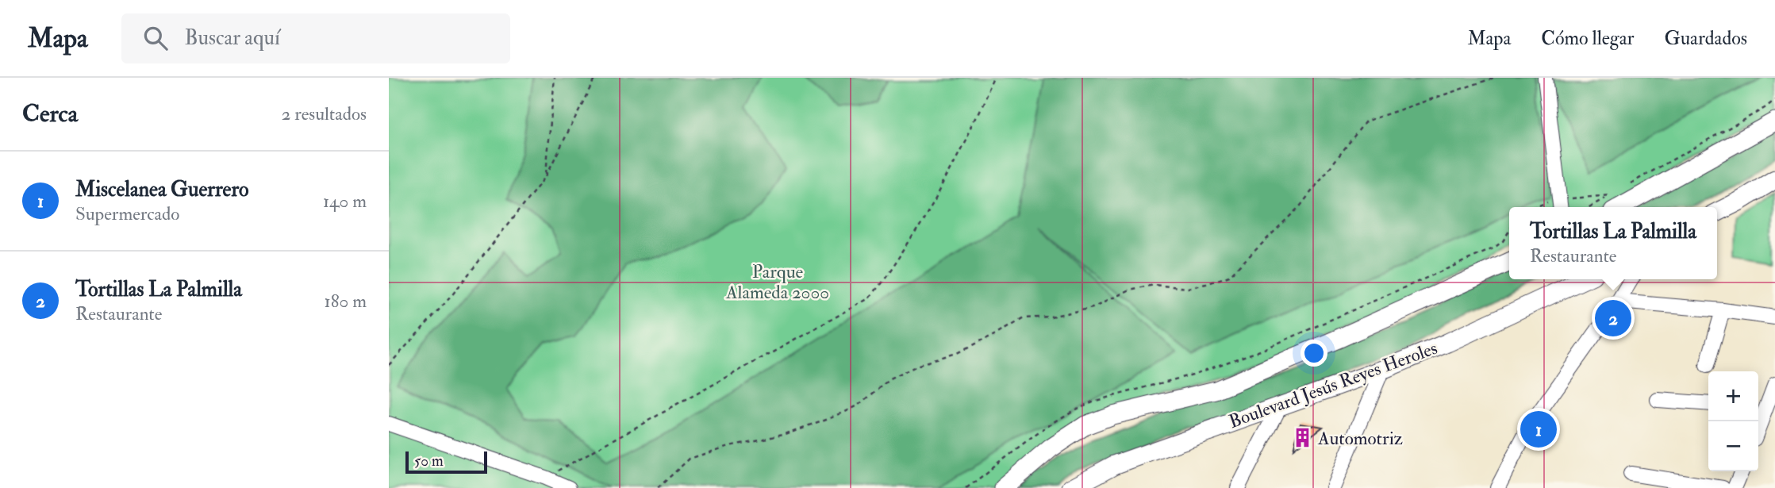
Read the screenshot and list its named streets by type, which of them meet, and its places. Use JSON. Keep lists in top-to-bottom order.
{
  "streets": {
    "main road": ["Boulevard Jesús Reyes Heroles"]
  },
  "parks": ["Parque Alameda 2000"],
  "places": {
    "building": ["Automotriz"]
  },
  "scale_bar": "50 m",
  "page": {
    "header": "Mapa",
    "search": "Buscar aquí",
    "nav": ["Mapa", "Cómo llegar", "Guardados"],
    "heading": ["Cerca", "2 resultados"],
    "list": [
      {
        "mark": "1",
        "name": "Miscelanea Guerrero",
        "note": "Supermercado",
        "value": "140 m"
      },
      {
        "mark": "2",
        "name": "Tortillas La Palmilla",
        "note": "Restaurante",
        "value": "180 m"
      }
    ],
    "popup": ["Tortillas La Palmilla", "Restaurante"],
    "pins": ["2", "1"],
    "map_buttons": ["+", "−"],
    "scale": "50 m"
  }
}
